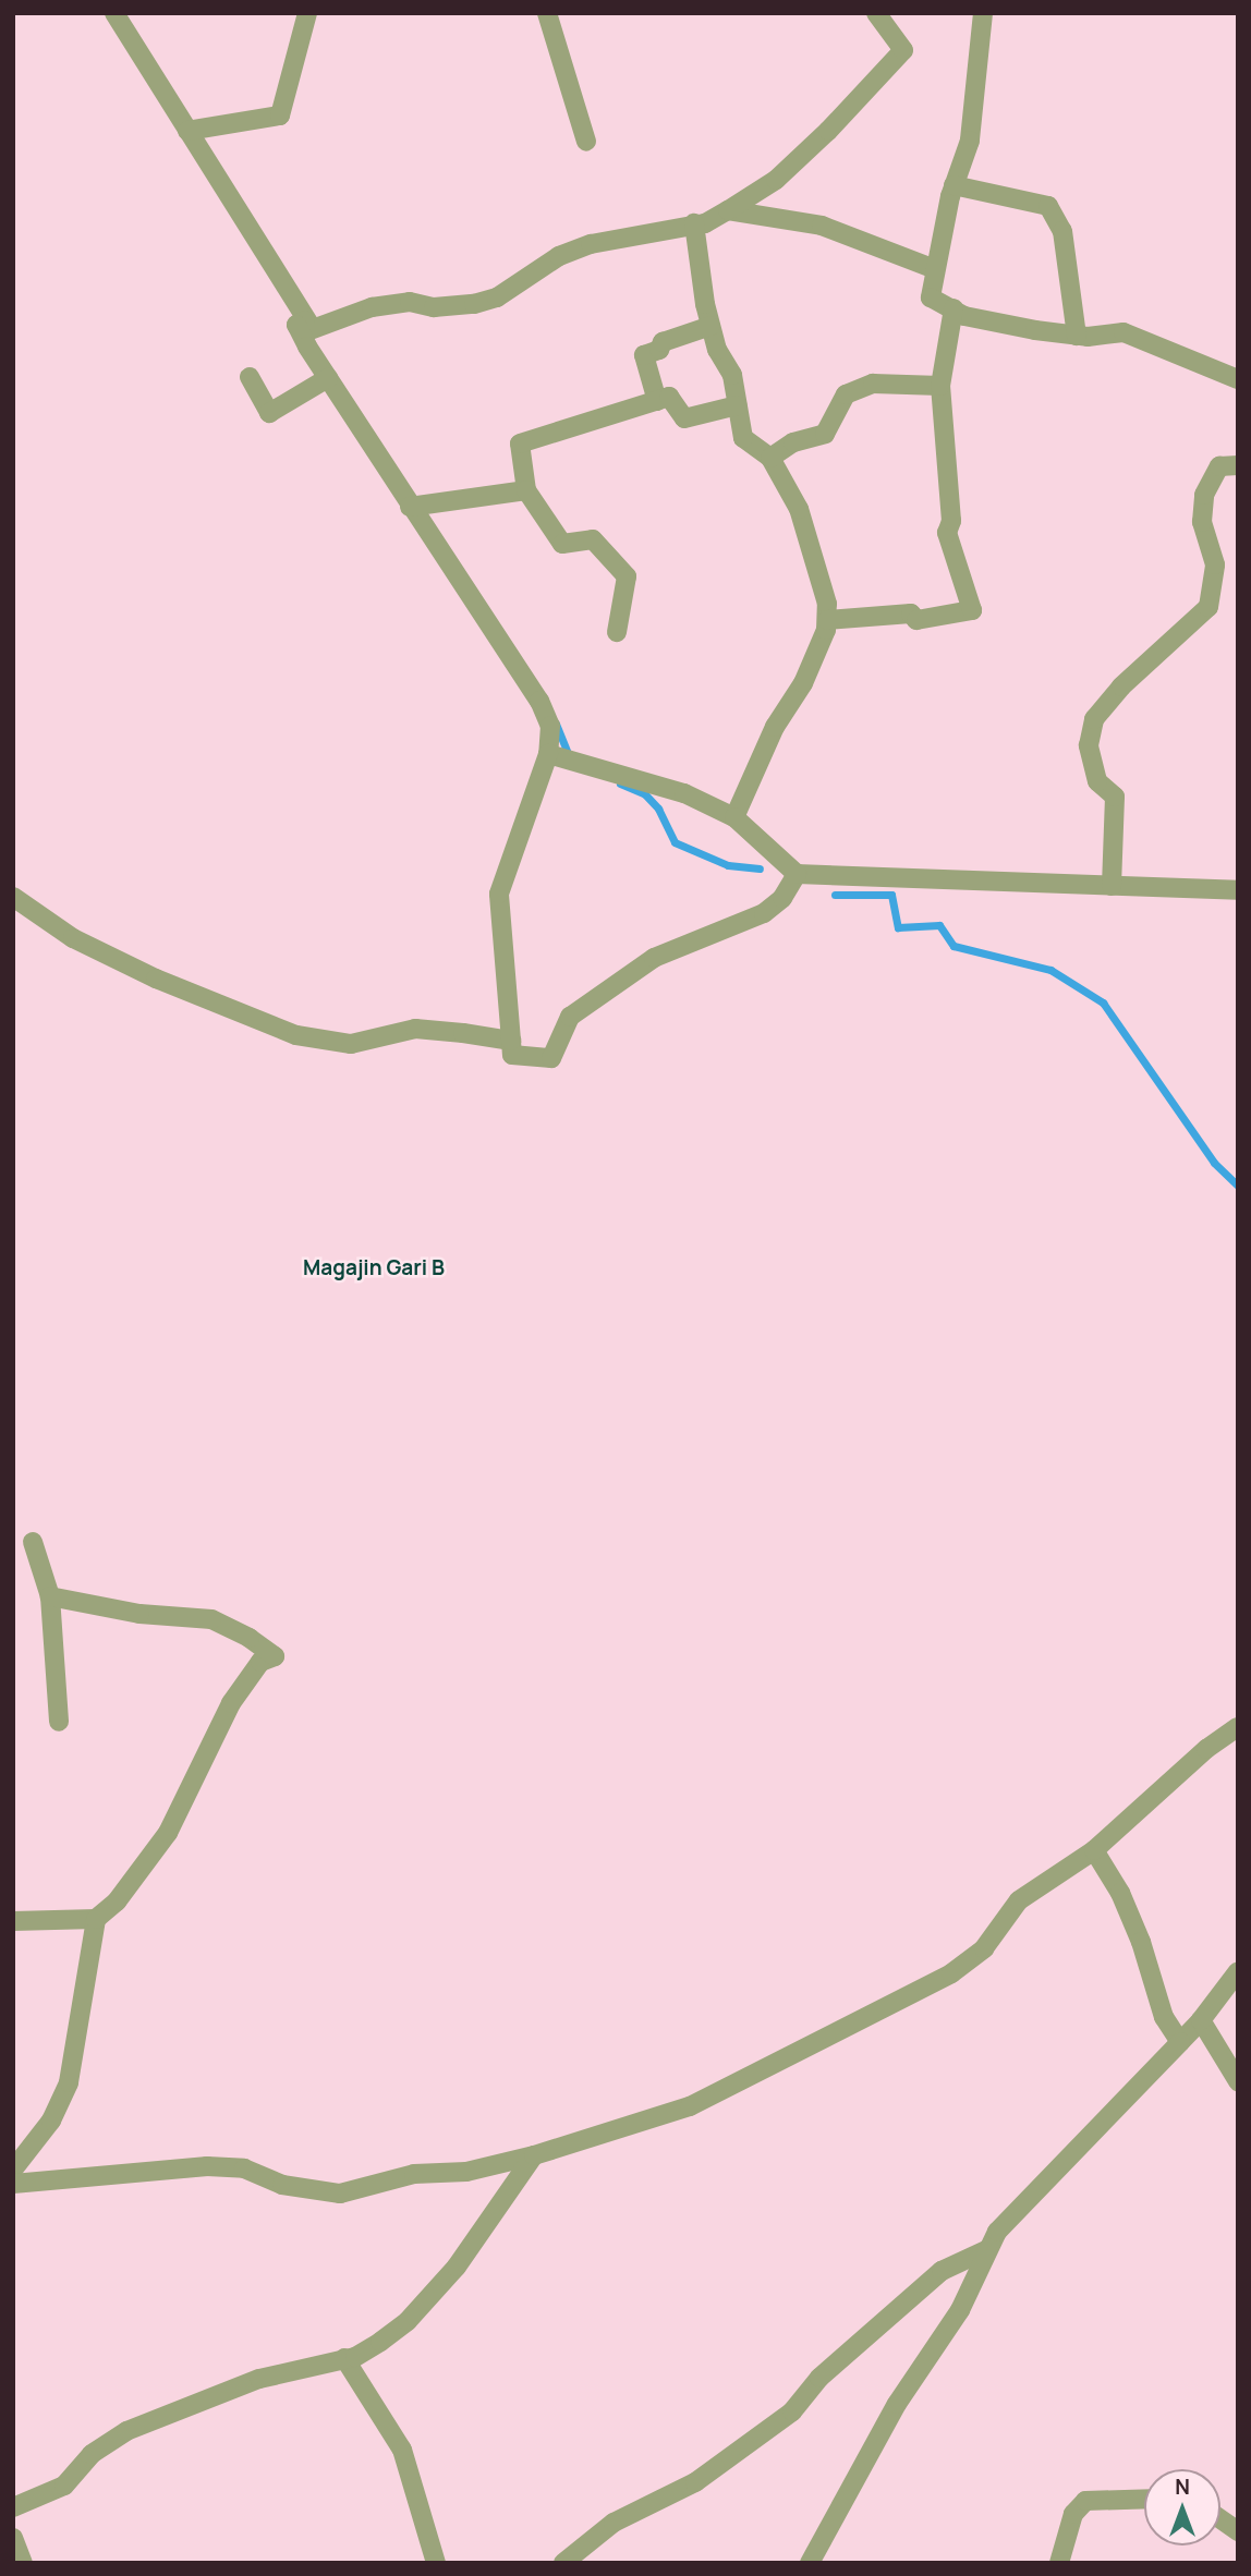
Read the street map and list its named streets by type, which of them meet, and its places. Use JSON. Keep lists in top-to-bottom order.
{
  "districts": ["Magajin Gari B"],
  "north": "top"
}
